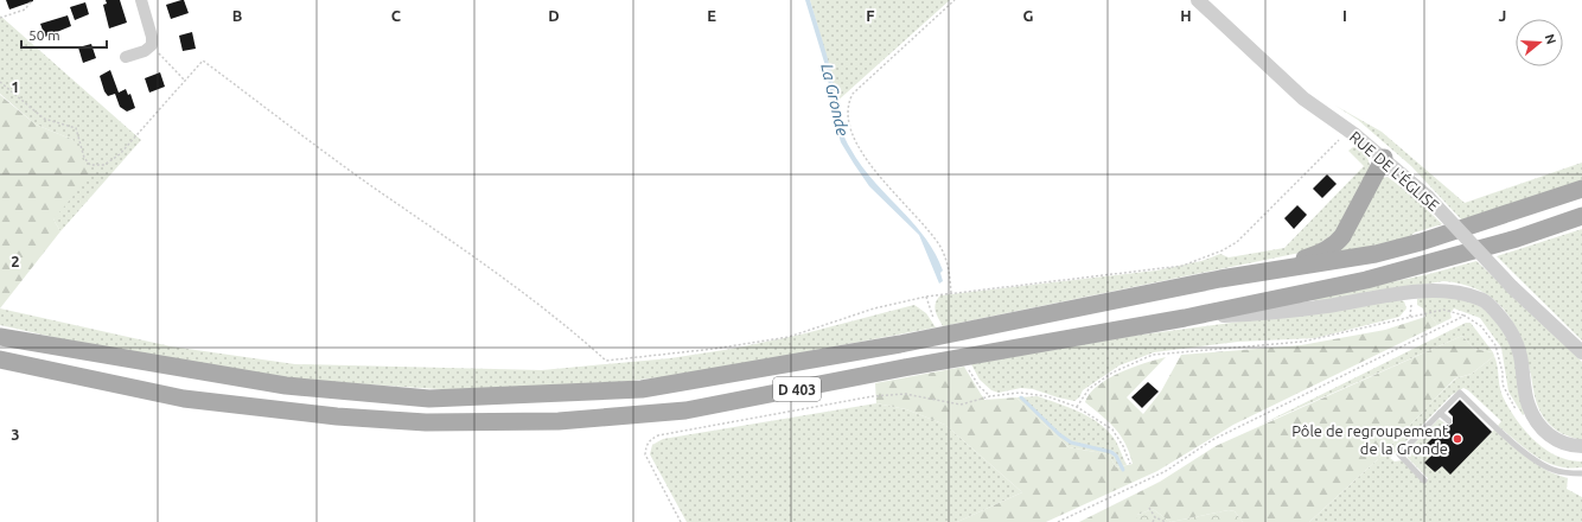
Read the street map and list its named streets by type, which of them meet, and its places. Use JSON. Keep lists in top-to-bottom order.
{
  "streets": {
    "main road": ["D 403"],
    "street": ["RUE DE L'ÉGLISE"]
  },
  "water": ["La Gronde"],
  "places": ["Pôle de regroupement de la Gronde"],
  "scale_bar": "50 m",
  "north": "right",
  "grid": {
    "columns": [
      "B",
      "C",
      "D",
      "E",
      "F",
      "G",
      "H",
      "I",
      "J"
    ],
    "rows": ["1", "2", "3"]
  }
}
